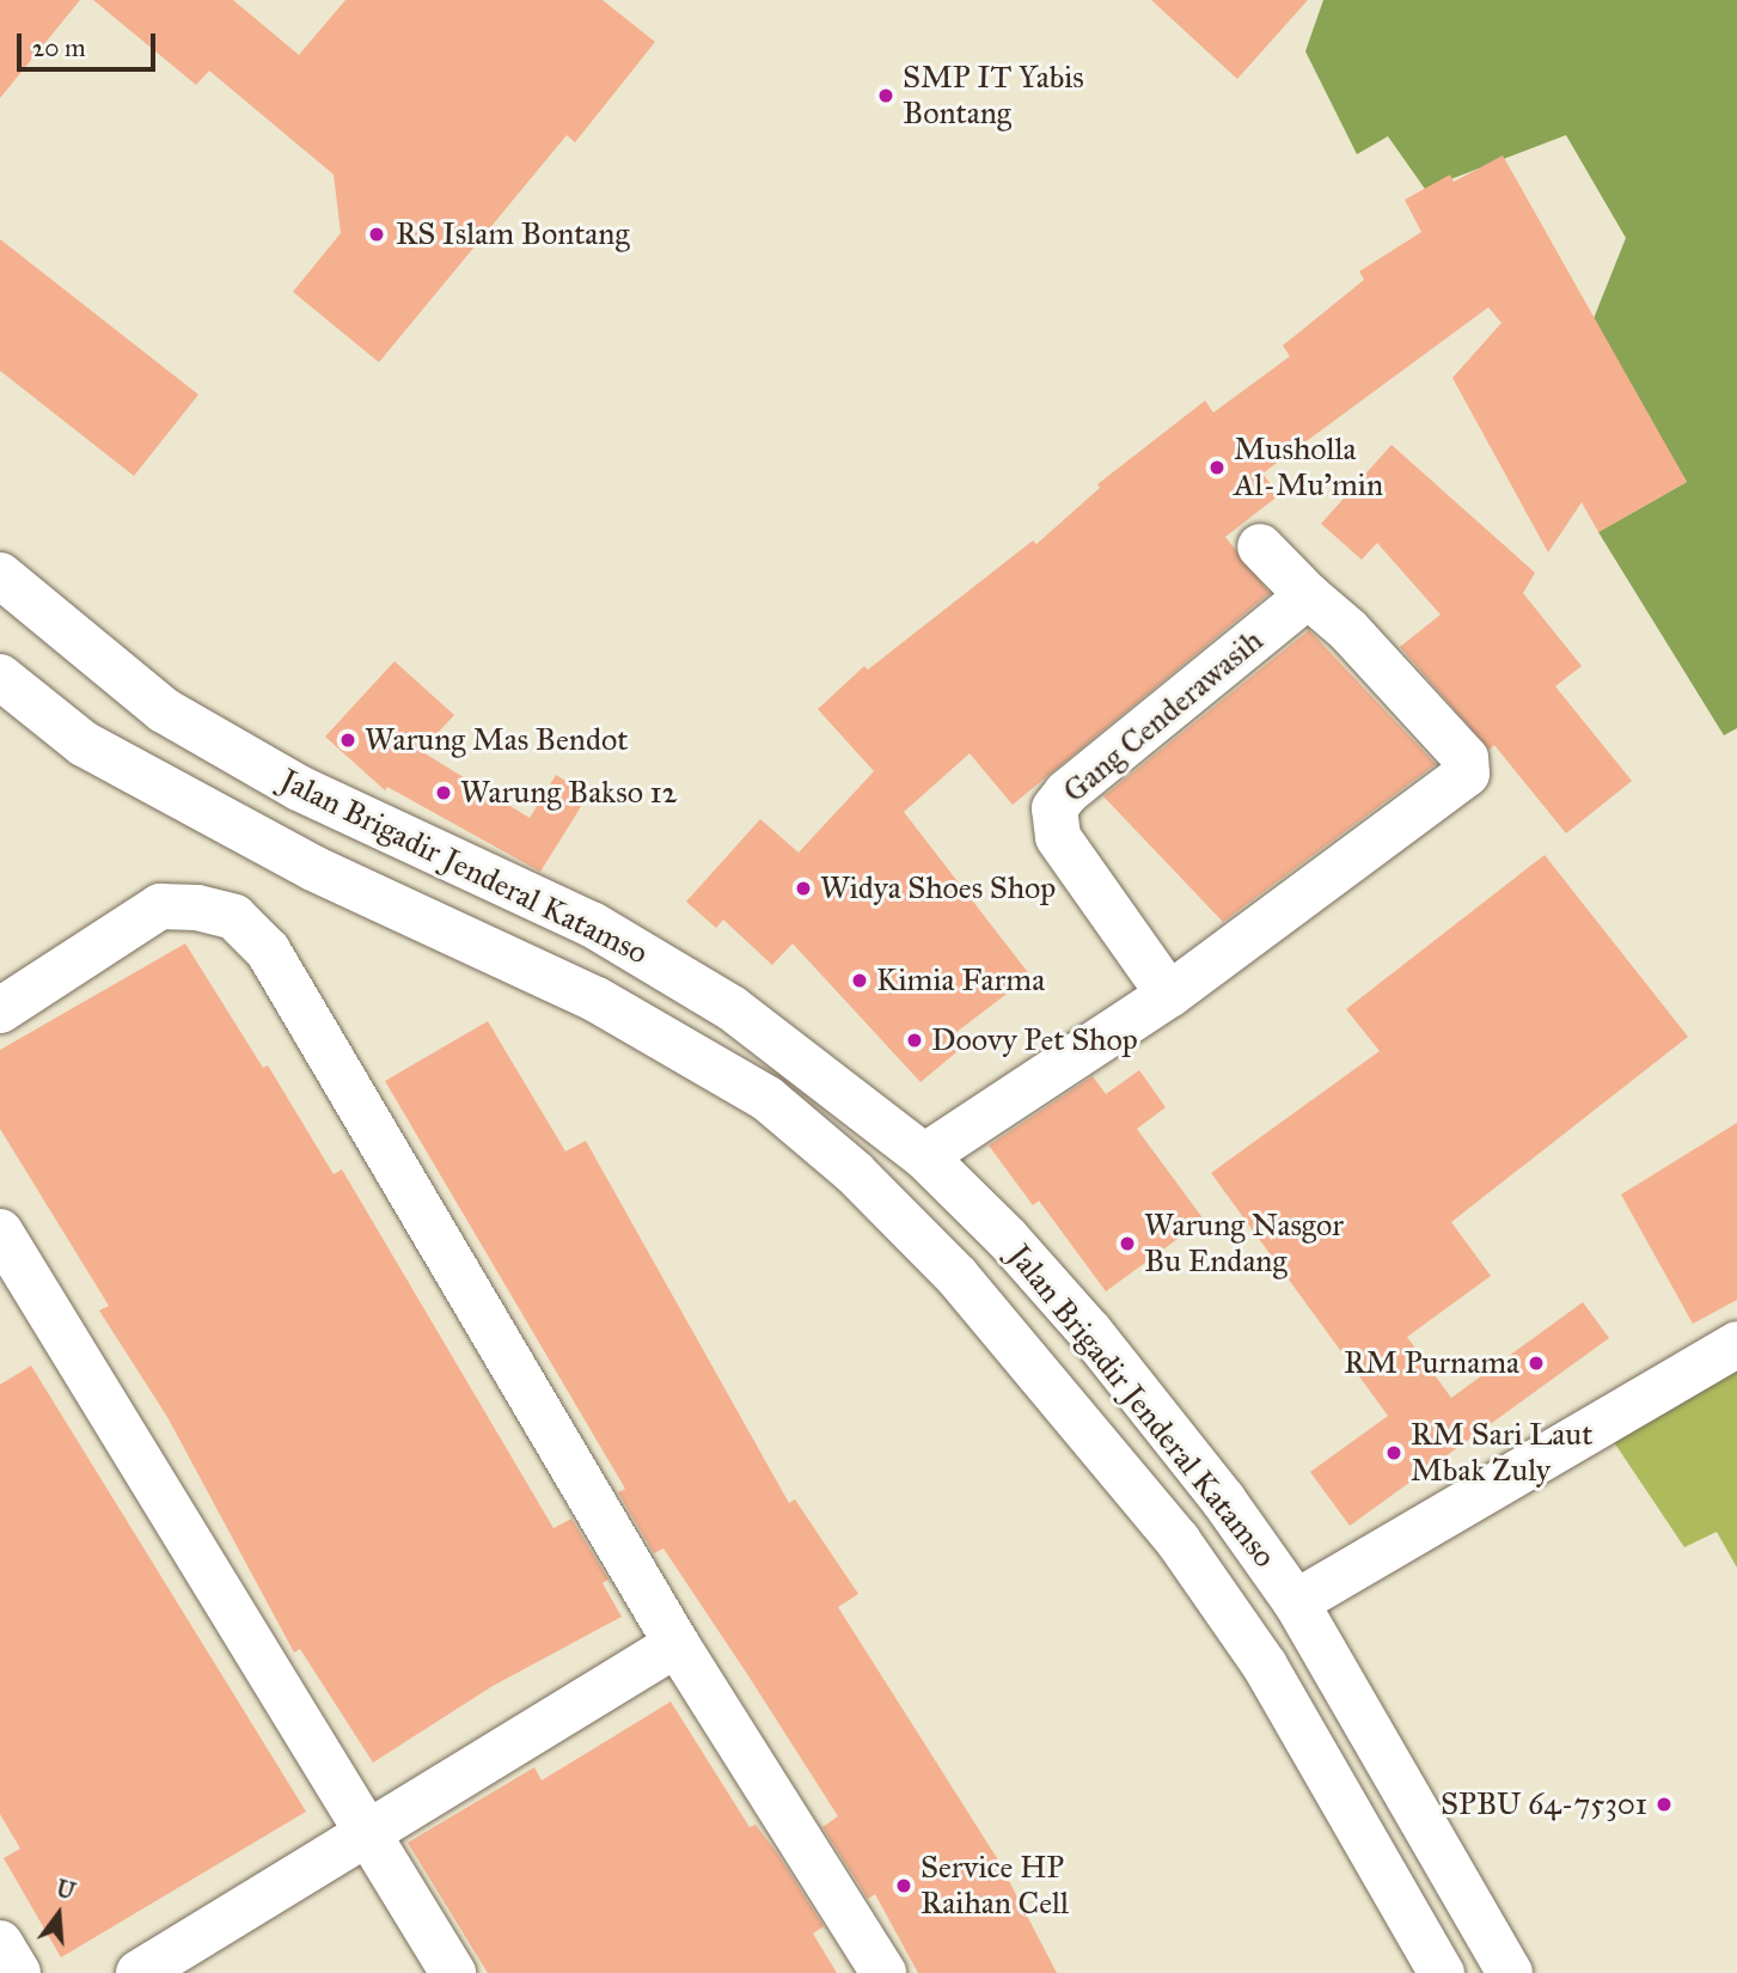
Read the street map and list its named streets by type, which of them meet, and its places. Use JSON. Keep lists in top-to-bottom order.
{
  "streets": {
    "street": ["Gang Cenderawasih", "Jalan Brigadir Jenderal Katamso"]
  },
  "places": [
    "SMP IT Yabis Bontang",
    "RS Islam Bontang",
    "Musholla Al-Mu'min",
    "Warung Mas Bendot",
    "Warung Bakso 12",
    "Widya Shoes Shop",
    "Kimia Farma",
    "Doovy Pet Shop",
    "Warung Nasgor Bu Endang",
    "RM Purnama",
    "RM Sari Laut Mbak Zuly",
    "SPBU 64-75301",
    "Service HP Raihan Cell"
  ],
  "scale_bar": "20 m",
  "north": "top"
}
